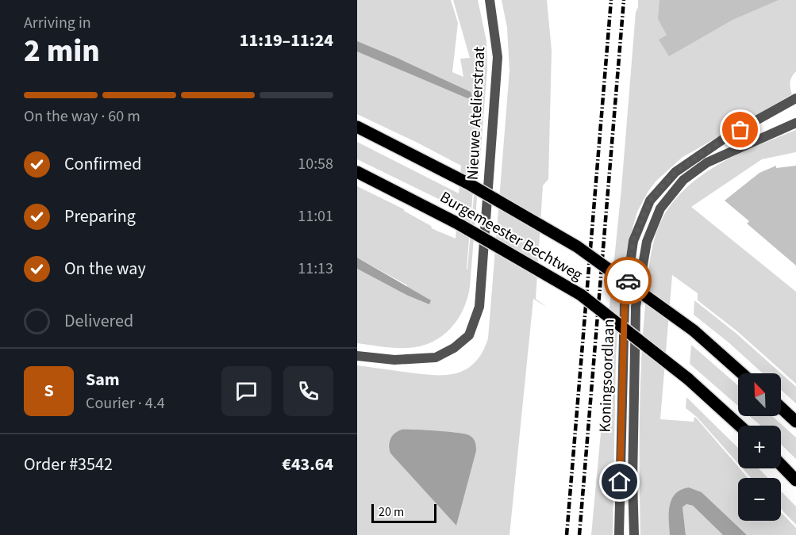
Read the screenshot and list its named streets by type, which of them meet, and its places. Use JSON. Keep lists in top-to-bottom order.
{
  "streets": {
    "main road": ["Burgemeester Bechtweg"],
    "street": ["Nieuwe Atelierstraat", "Koningsoordlaan"]
  },
  "scale_bar": "20 m",
  "north": "top left",
  "page": {
    "heading": ["2 min", "Arriving in", "11:19–11:24"],
    "panel": [
      "Sam",
      "Courier · 4.4",
      "Order #3542",
      "€43.64"
    ],
    "bar": "On the way · 60 m",
    "list": [
      ["Confirmed", "10:58"],
      ["Preparing", "11:01"],
      ["On the way", "11:13"],
      "Delivered"
    ],
    "round": "S",
    "map_buttons": ["+", "−"],
    "scale": "20 m"
  }
}
